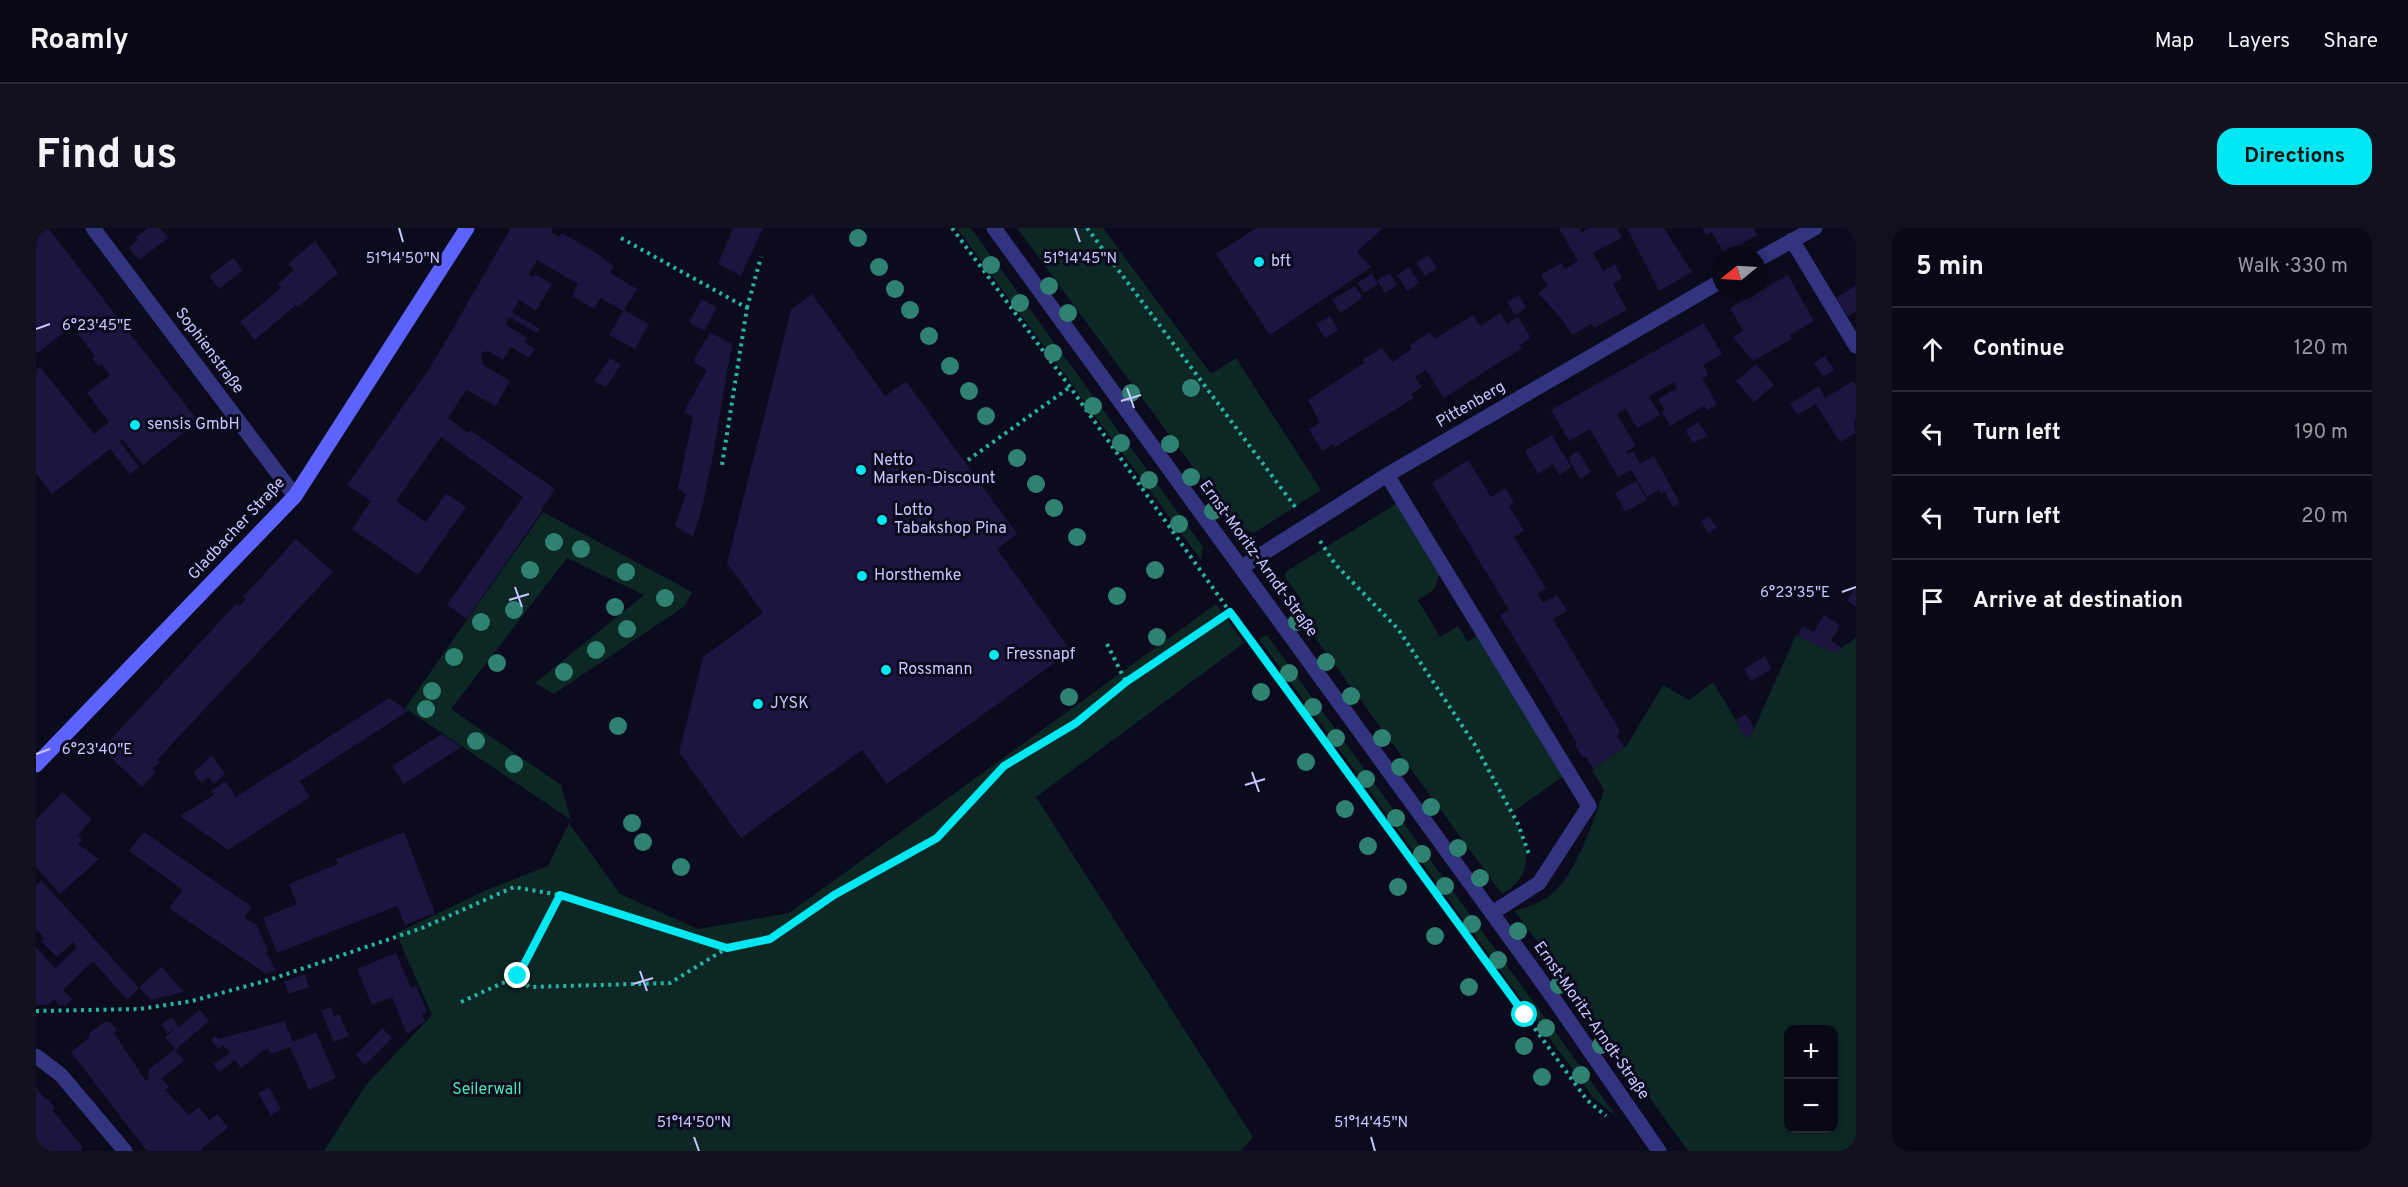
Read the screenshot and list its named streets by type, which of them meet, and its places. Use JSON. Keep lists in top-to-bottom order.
{
  "streets": {
    "main road": ["Gladbacher Straße"],
    "street": ["Sophienstraße", "Pittenberg", "Ernst-Moritz-Arndt-Straße"]
  },
  "crossings": [
    ["Sophienstraße", "Gladbacher Straße"],
    ["Pittenberg", "Ernst-Moritz-Arndt-Straße"]
  ],
  "parks": ["Seilerwall"],
  "places": [
    "bft",
    "sensis GmbH",
    "Netto Marken-Discount",
    "Lotto Tabakshop Pina",
    "Horsthemke",
    "Fressnapf",
    "Rossmann",
    "JYSK"
  ],
  "north": "left",
  "page": {
    "header": "Roamly",
    "nav": ["Map", "Layers", "Share"],
    "buttons": "Directions",
    "title": "Find us",
    "heading": ["5 min", "Walk · 330 m"],
    "list": [
      ["Continue", "120 m"],
      ["Turn left", "190 m"],
      ["Turn left", "20 m"],
      "Arrive at destination"
    ],
    "map_buttons": ["+", "−"]
  },
  "coordinates": [
    "51°14'50\"N",
    "51°14'45\"N",
    "6°23'45\"E",
    "6°23'35\"E",
    "6°23'40\"E"
  ]
}
